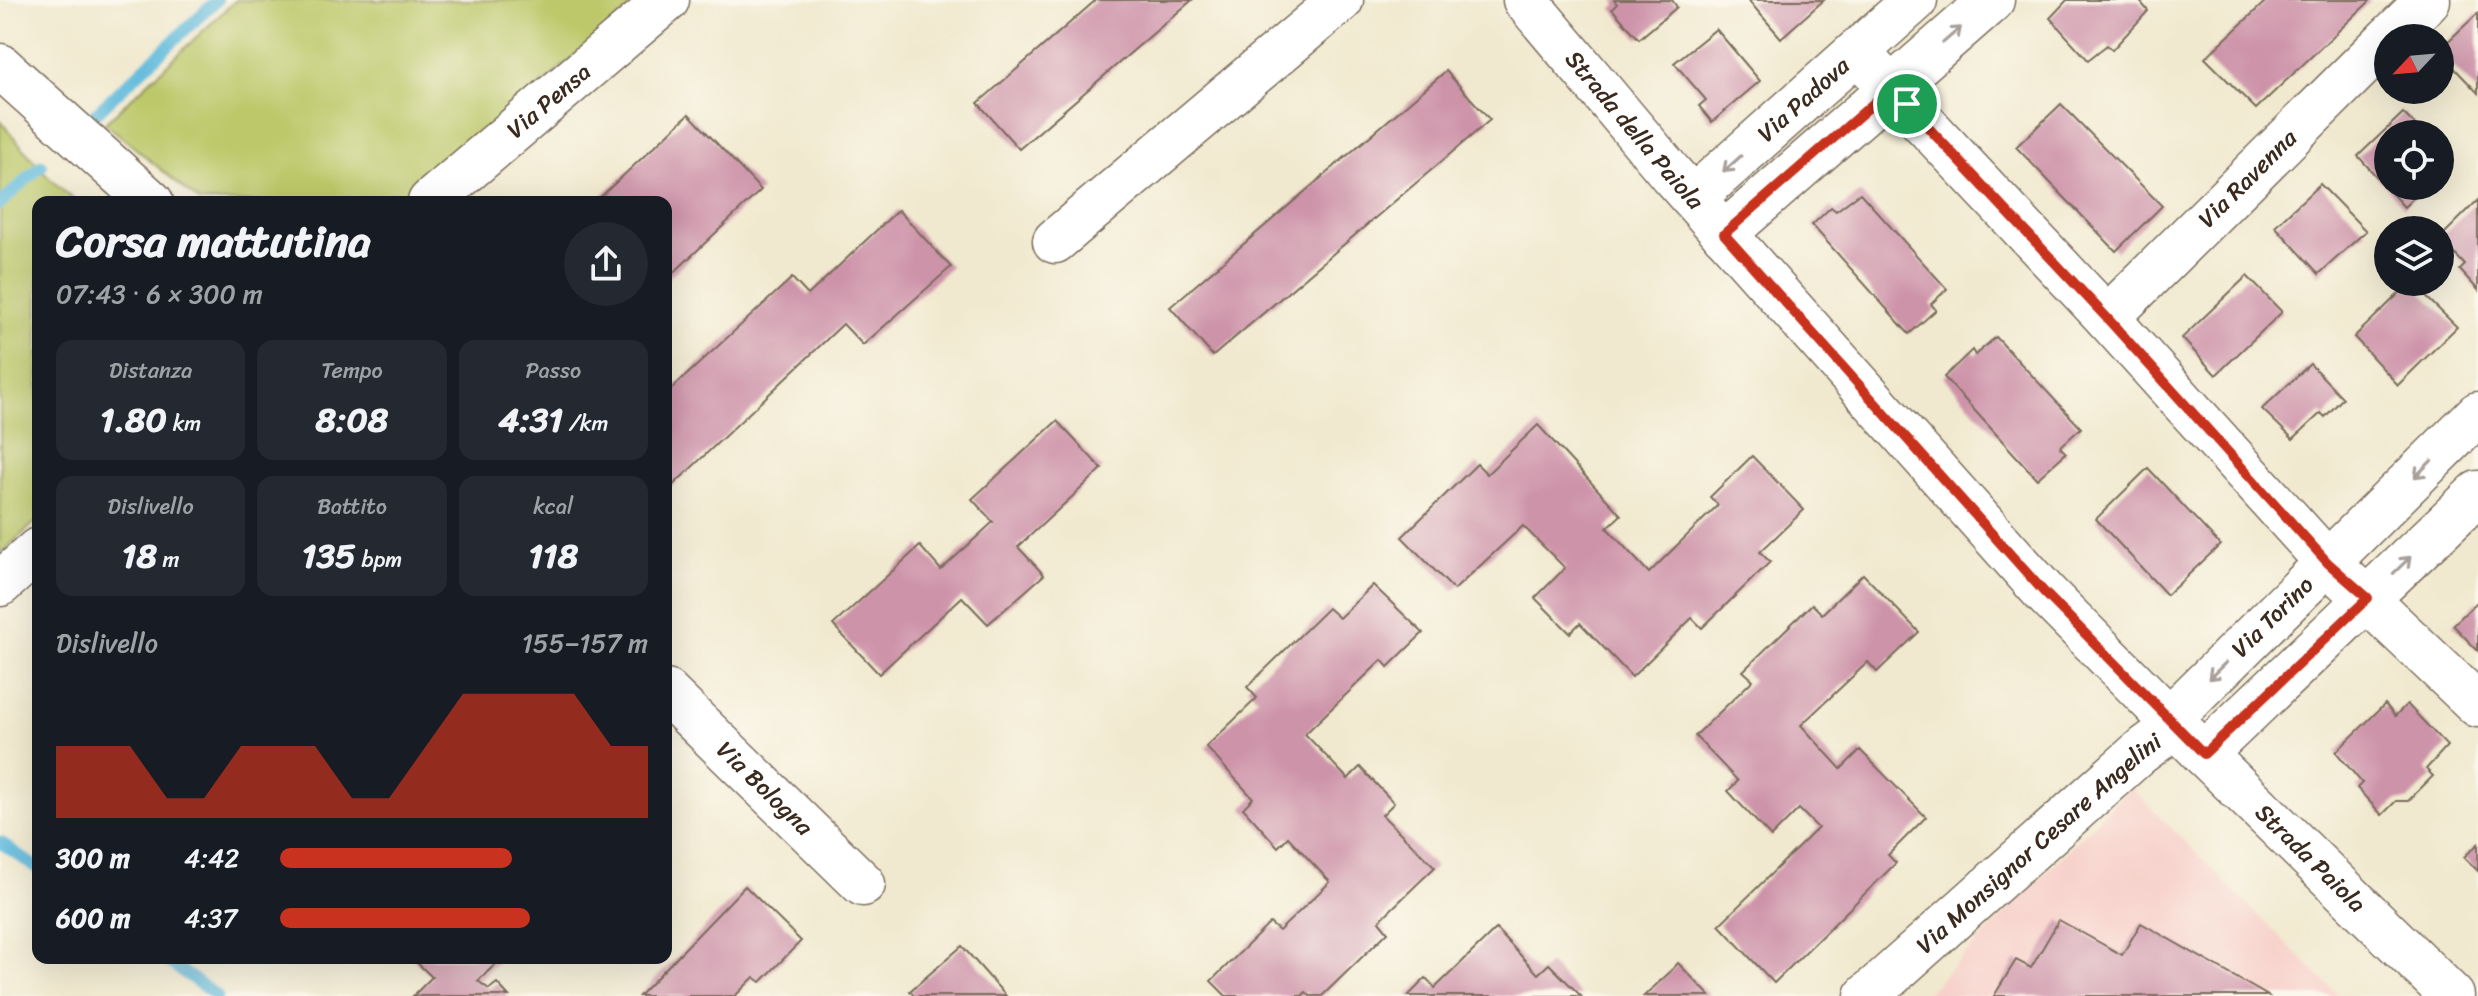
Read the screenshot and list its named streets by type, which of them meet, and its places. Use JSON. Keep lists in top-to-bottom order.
{
  "streets": {
    "street": [
      "Via Padova",
      "Via Pensa",
      "Strada della Paiola",
      "Via Ravenna",
      "Via Torino",
      "Via Bologna",
      "Via Monsignor Cesare Angelini",
      "Strada Paiola"
    ]
  },
  "crossings": [
    ["Via Padova", "Strada della Paiola"],
    ["Strada della Paiola", "Via Torino"],
    ["Strada della Paiola", "Via Monsignor Cesare Angelini"],
    ["Strada della Paiola", "Strada Paiola"],
    ["Via Torino", "Via Monsignor Cesare Angelini"],
    ["Via Torino", "Strada Paiola"],
    ["Via Monsignor Cesare Angelini", "Strada Paiola"]
  ],
  "north": "bottom left",
  "page": {
    "heading": ["Corsa mattutina", "07:43 · 6 × 300 m"],
    "stats": [
      ["Distanza", "1.80 km"],
      ["Tempo", "8:08"],
      ["Passo", "4:31 /km"],
      ["Dislivello", "18 m"],
      ["Battito", "135 bpm"],
      ["kcal", "118"]
    ],
    "chart": ["Dislivello", "155–157 m"],
    "list": [
      {
        "name": "300 m",
        "note": "4:42"
      },
      {
        "name": "600 m",
        "note": "4:37"
      }
    ]
  }
}
